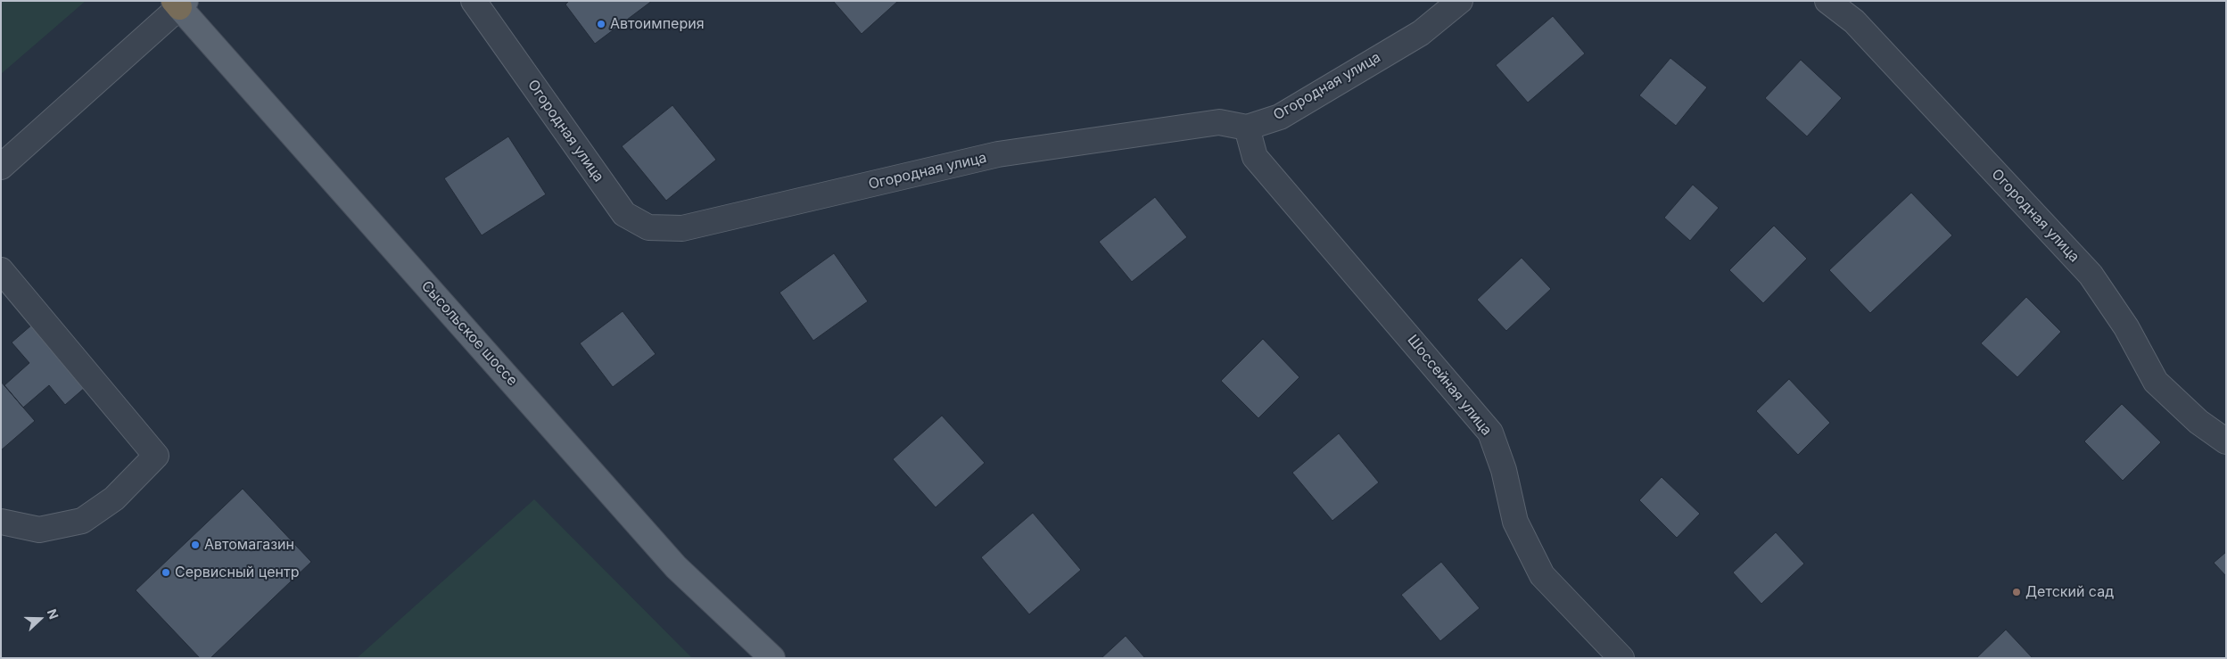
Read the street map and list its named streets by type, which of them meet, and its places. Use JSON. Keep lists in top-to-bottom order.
{
  "streets": {
    "main road": ["Сысольское шоссе"],
    "street": ["Огородная улица", "Шоссейная улица"]
  },
  "crossings": [
    ["Огородная улица", "Шоссейная улица"]
  ],
  "places": [
    "Автоимперия",
    "Автомагазин",
    "Сервисный центр",
    "Детский сад"
  ],
  "north": "right"
}
